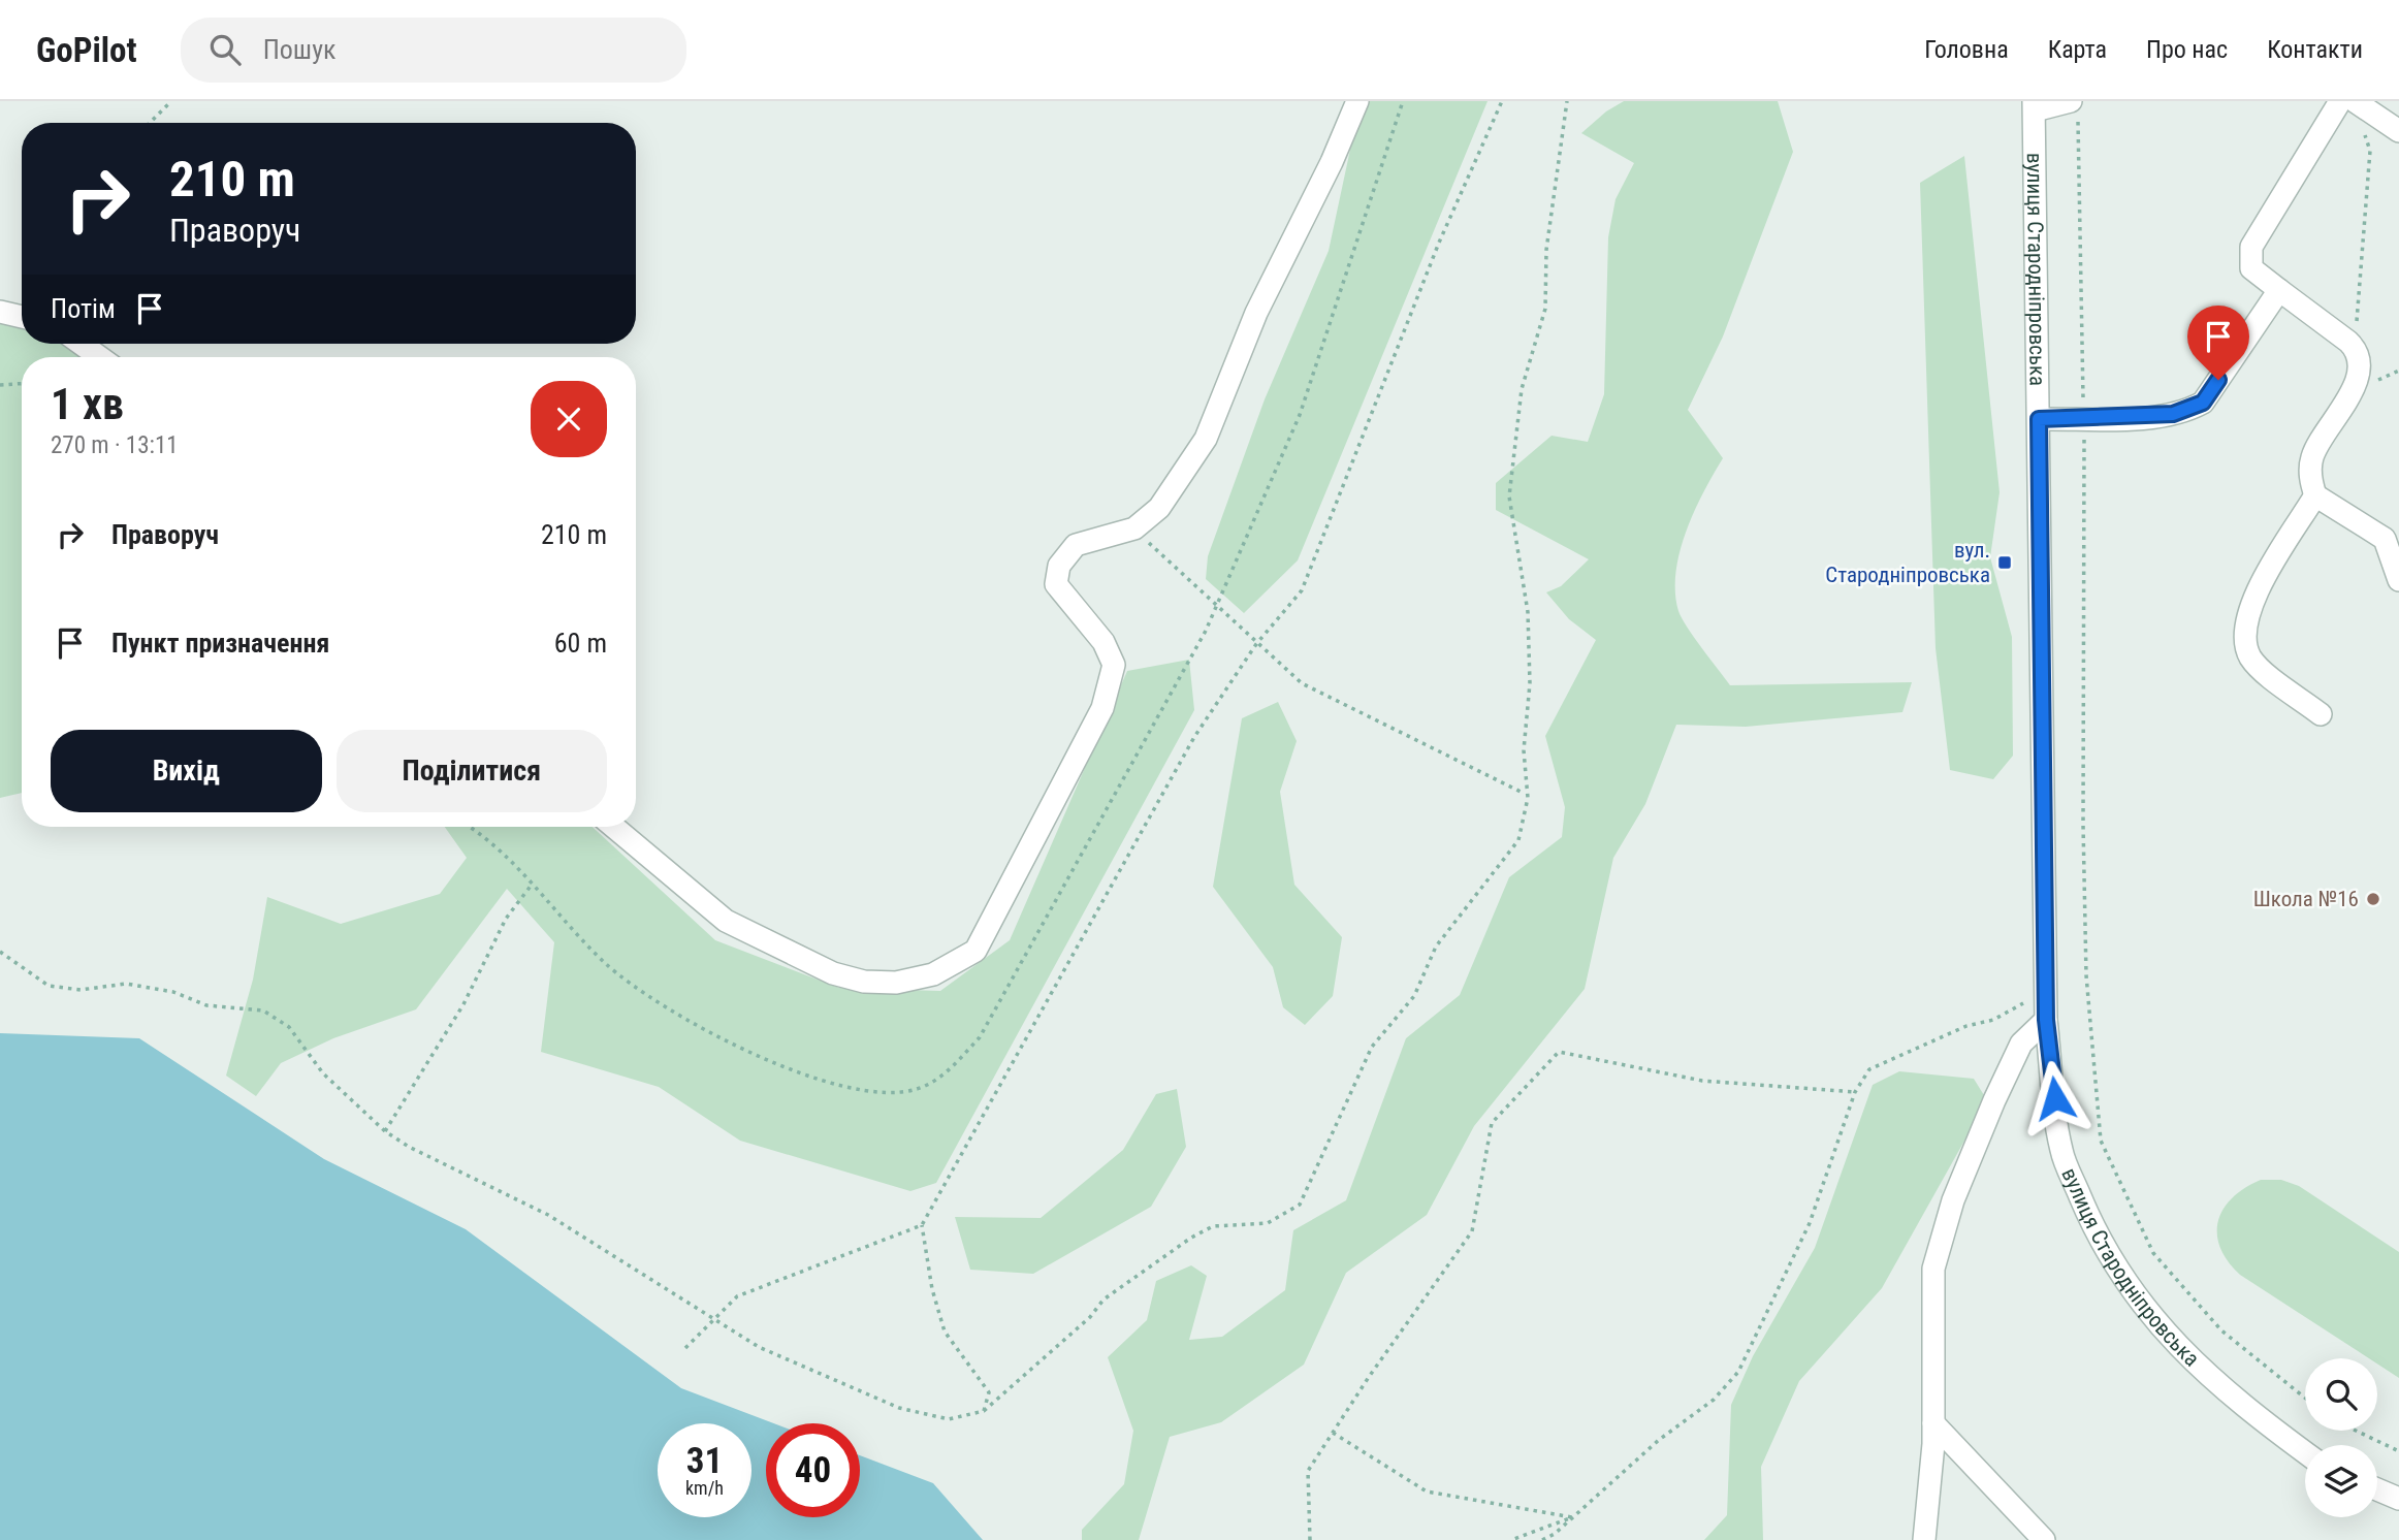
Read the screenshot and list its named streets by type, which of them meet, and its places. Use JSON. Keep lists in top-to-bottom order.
{
  "streets": {
    "street": ["вулиця Стародніпровська"]
  },
  "places": {
    "transit": ["вул. Стародніпровська"],
    "other": ["Школа №16"]
  },
  "page": {
    "header": "GoPilot",
    "search": "Пошук",
    "nav": [
      "Головна",
      "Карта",
      "Про нас",
      "Контакти"
    ],
    "turn": ["210 m", "Праворуч"],
    "then": "Потім",
    "heading": ["1 хв", "270 m · 13:11"],
    "list": [
      {
        "name": "Праворуч",
        "value": "210 m"
      },
      {
        "name": "Пункт призначення",
        "value": "60 m"
      }
    ],
    "buttons": ["Вихід", "Поділитися"],
    "speed": "31 km/h",
    "limit": "40"
  }
}
